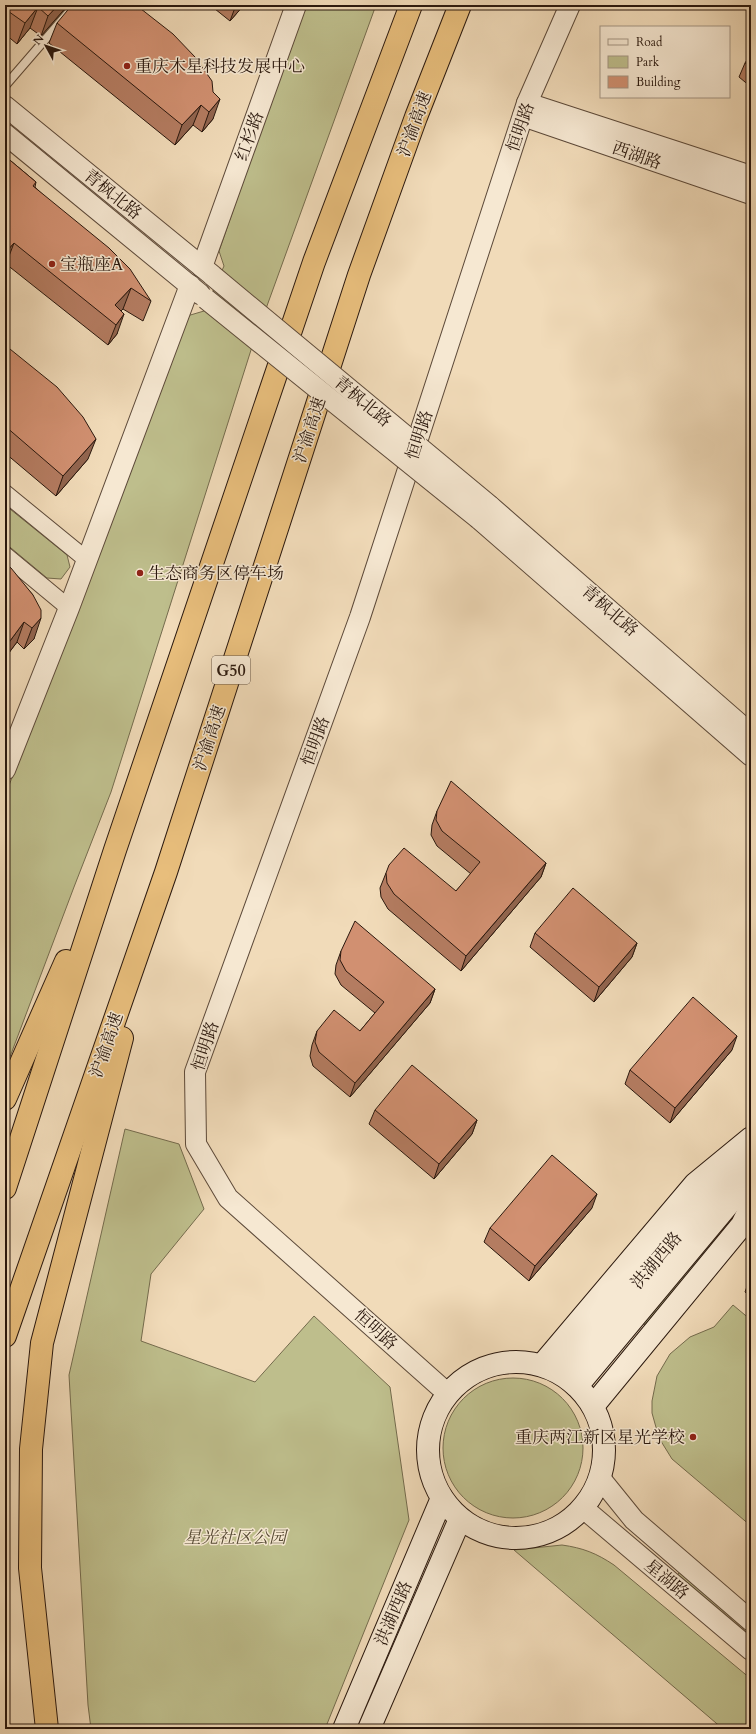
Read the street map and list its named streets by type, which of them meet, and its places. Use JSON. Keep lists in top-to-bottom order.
{
  "streets": {
    "highway": ["沪渝高速", "G50"],
    "main road": ["洪湖西路"],
    "street": [
      "恒明路",
      "红杉路",
      "西湖路",
      "青枫北路",
      "星湖路"
    ]
  },
  "crossings": [
    ["恒明路", "西湖路"],
    ["红杉路", "青枫北路"]
  ],
  "parks": ["星光社区公园"],
  "places": [
    "重庆木星科技发展中心",
    "宝瓶座A",
    "生态商务区停车场",
    "重庆两江新区星光学校"
  ],
  "legend": ["Road", "Park", "Building"],
  "north": "top left"
}
